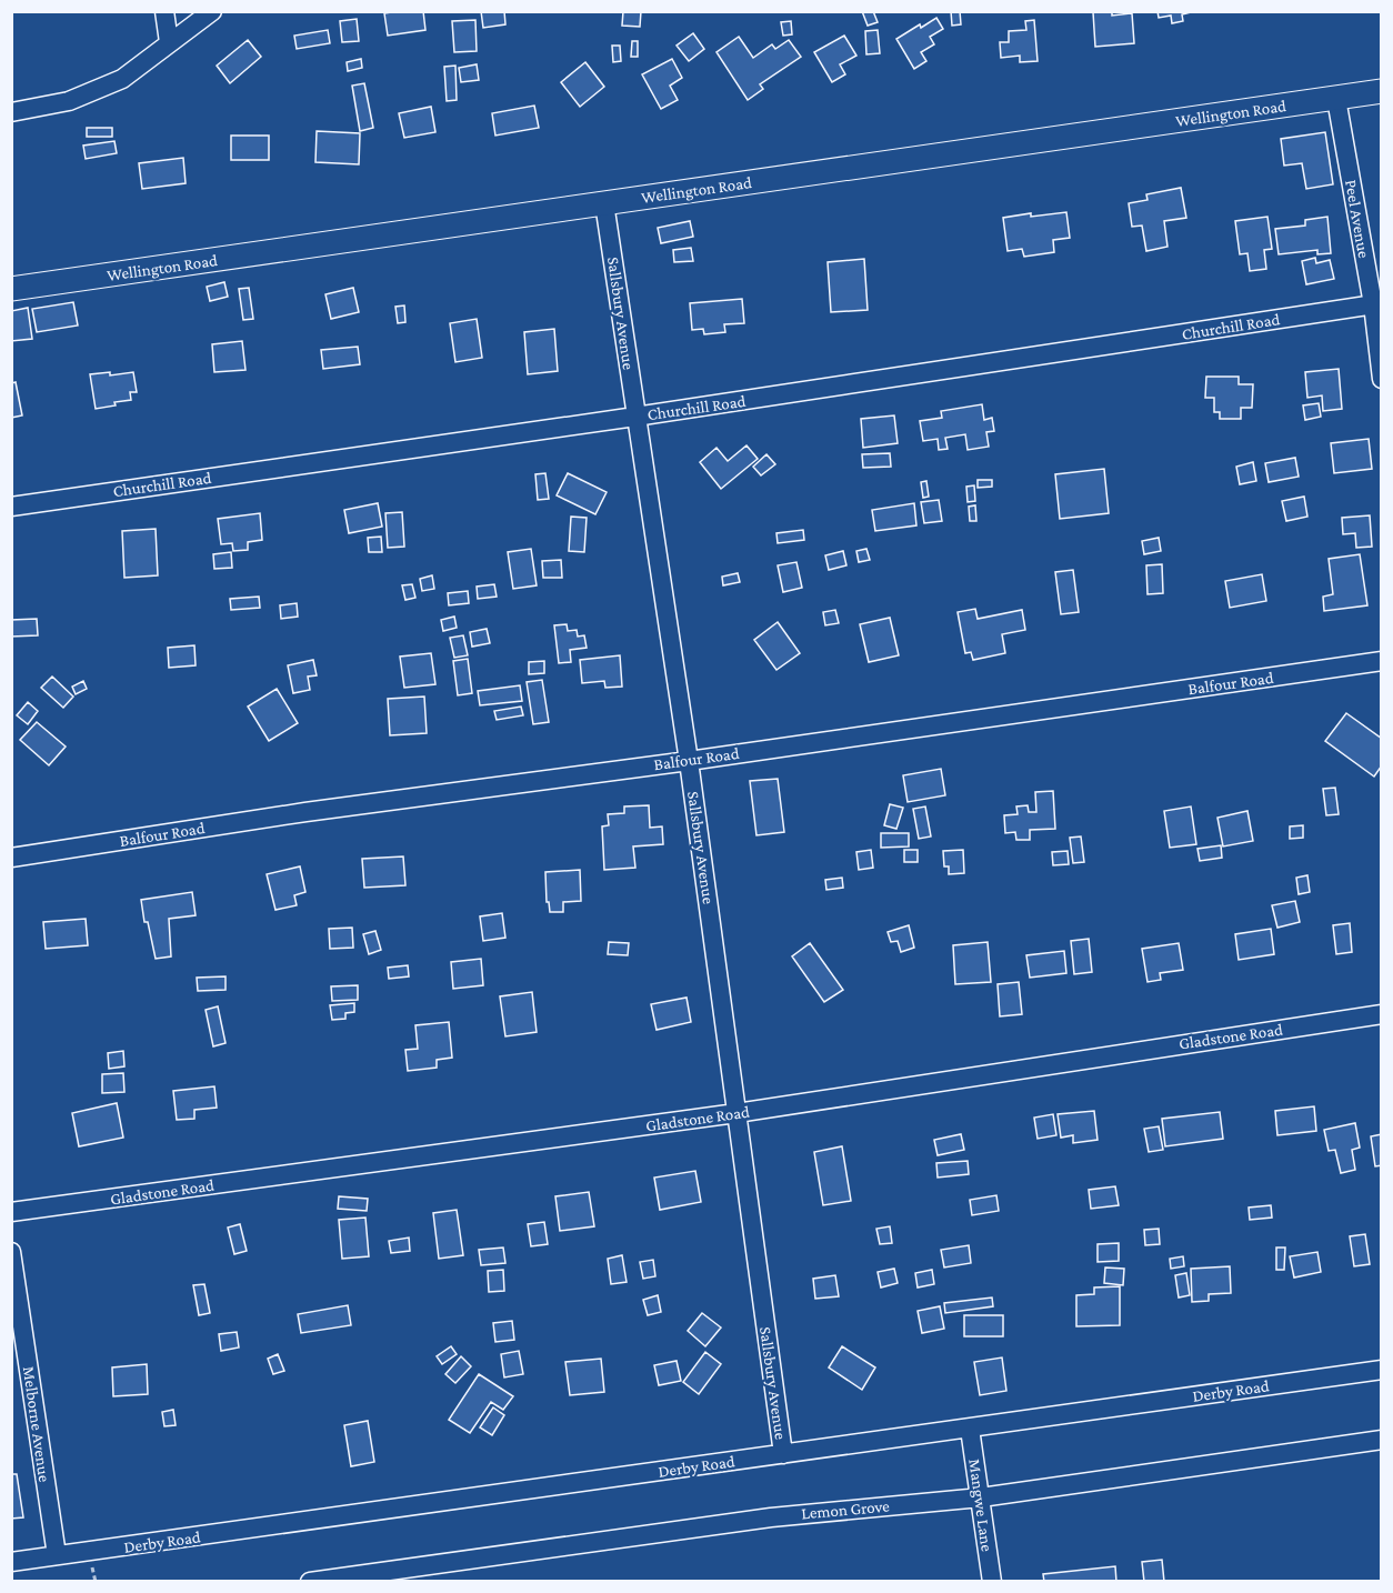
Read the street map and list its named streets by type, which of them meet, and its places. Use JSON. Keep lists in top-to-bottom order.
{
  "streets": {
    "main road": ["Wellington Road"],
    "street": [
      "Peel Avenue",
      "Sallsbury Avenue",
      "Churchill Road",
      "Balfour Road",
      "Gladstone Road",
      "Derby Road",
      "Melborne Avenue",
      "Mangwe Lane",
      "Lemon Grove"
    ]
  },
  "crossings": [
    ["Wellington Road", "Peel Avenue"],
    ["Wellington Road", "Sallsbury Avenue"],
    ["Peel Avenue", "Churchill Road"],
    ["Sallsbury Avenue", "Churchill Road"],
    ["Sallsbury Avenue", "Balfour Road"],
    ["Sallsbury Avenue", "Gladstone Road"],
    ["Sallsbury Avenue", "Derby Road"],
    ["Derby Road", "Melborne Avenue"],
    ["Derby Road", "Mangwe Lane"],
    ["Mangwe Lane", "Lemon Grove"]
  ]
}
